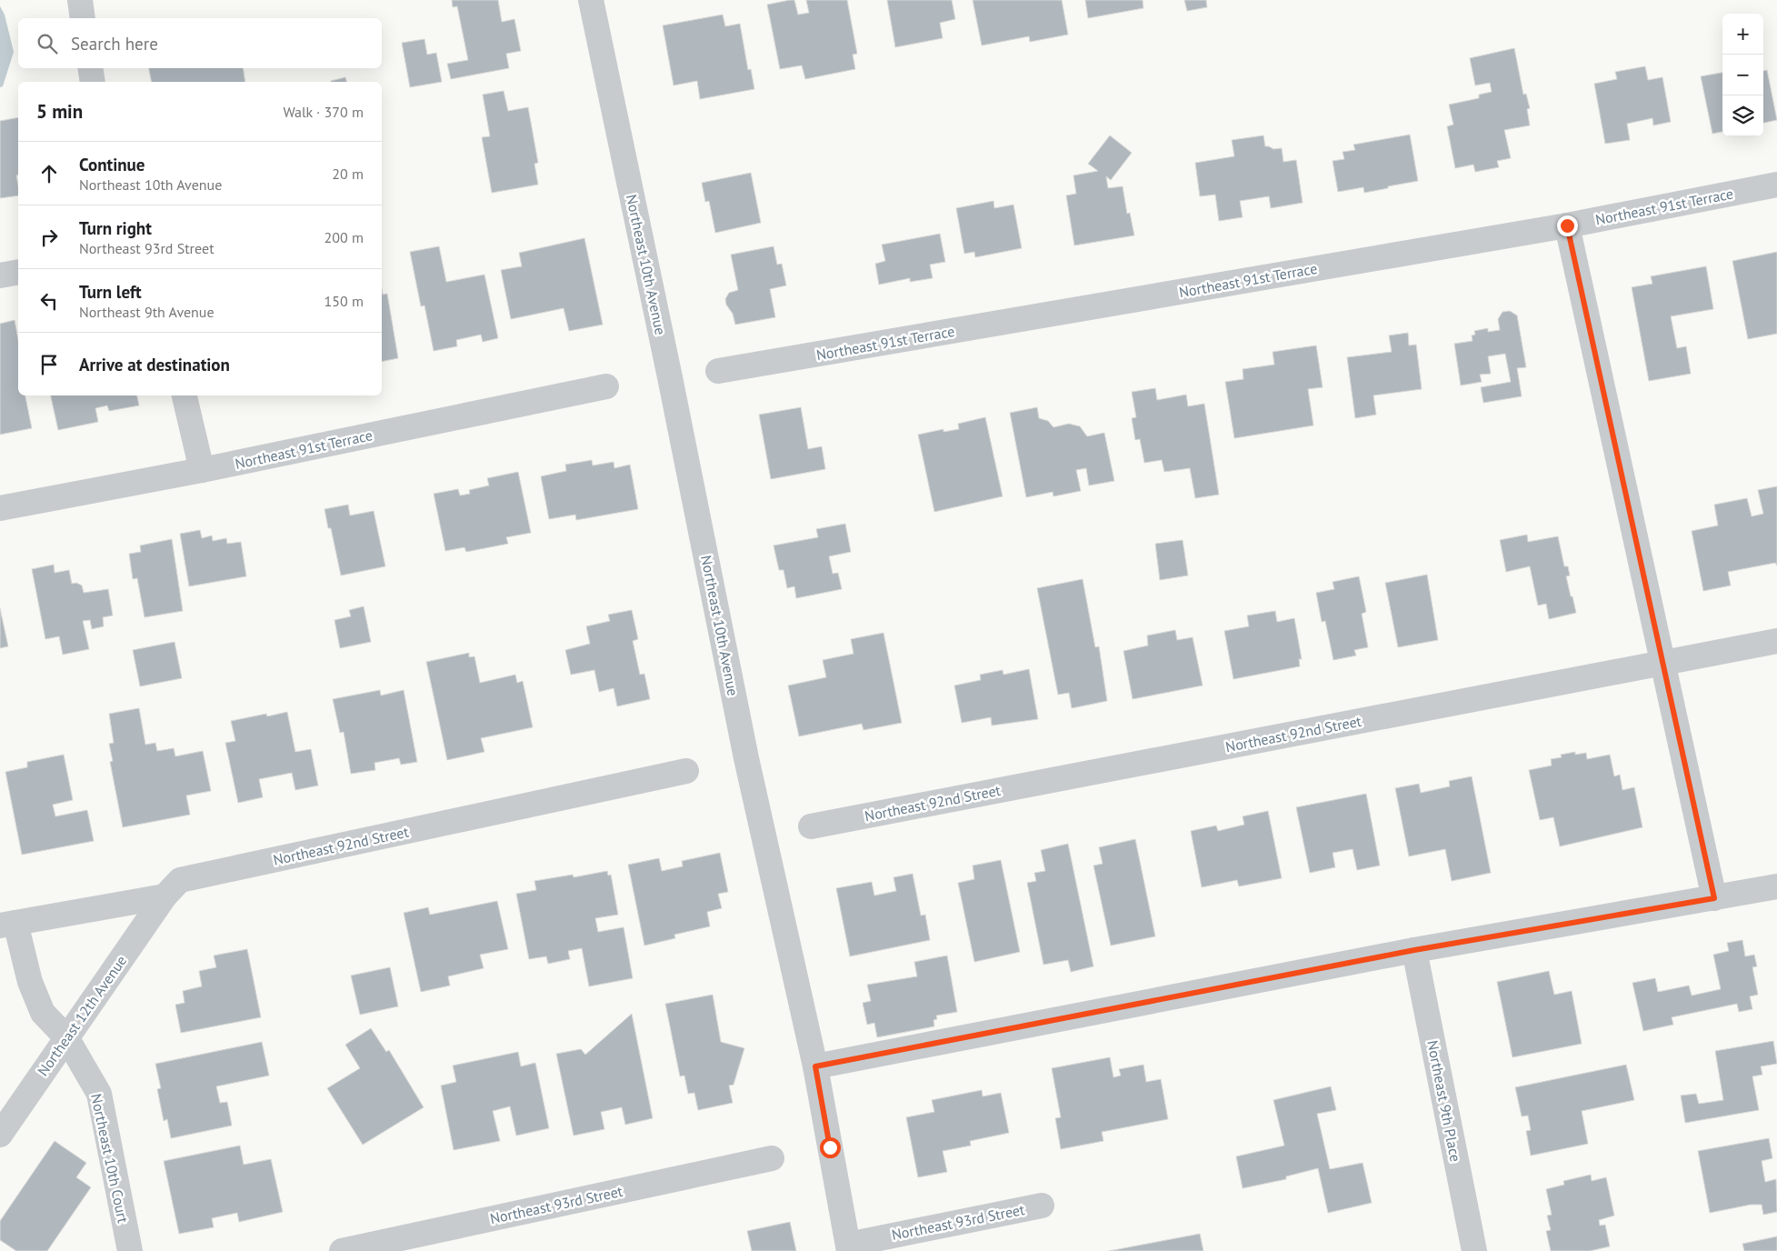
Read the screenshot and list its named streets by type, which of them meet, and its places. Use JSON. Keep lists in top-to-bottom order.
{
  "streets": {
    "street": [
      "Northeast 91st Terrace",
      "Northeast 10th Avenue",
      "Northeast 92nd Street",
      "Northeast 12th Avenue",
      "Northeast 9th Place",
      "Northeast 10th Court",
      "Northeast 93rd Street"
    ]
  },
  "crossings": [
    ["Northeast 10th Avenue", "Northeast 93rd Street"],
    ["Northeast 92nd Street", "Northeast 12th Avenue"],
    ["Northeast 12th Avenue", "Northeast 10th Court"]
  ],
  "page": {
    "map_buttons": ["+", "−"],
    "search": "Search here",
    "heading": ["5 min", "Walk · 370 m"],
    "list": [
      ["Continue", "Northeast 10th Avenue", "20 m"],
      ["Turn right", "Northeast 93rd Street", "200 m"],
      ["Turn left", "Northeast 9th Avenue", "150 m"],
      "Arrive at destination"
    ]
  }
}
